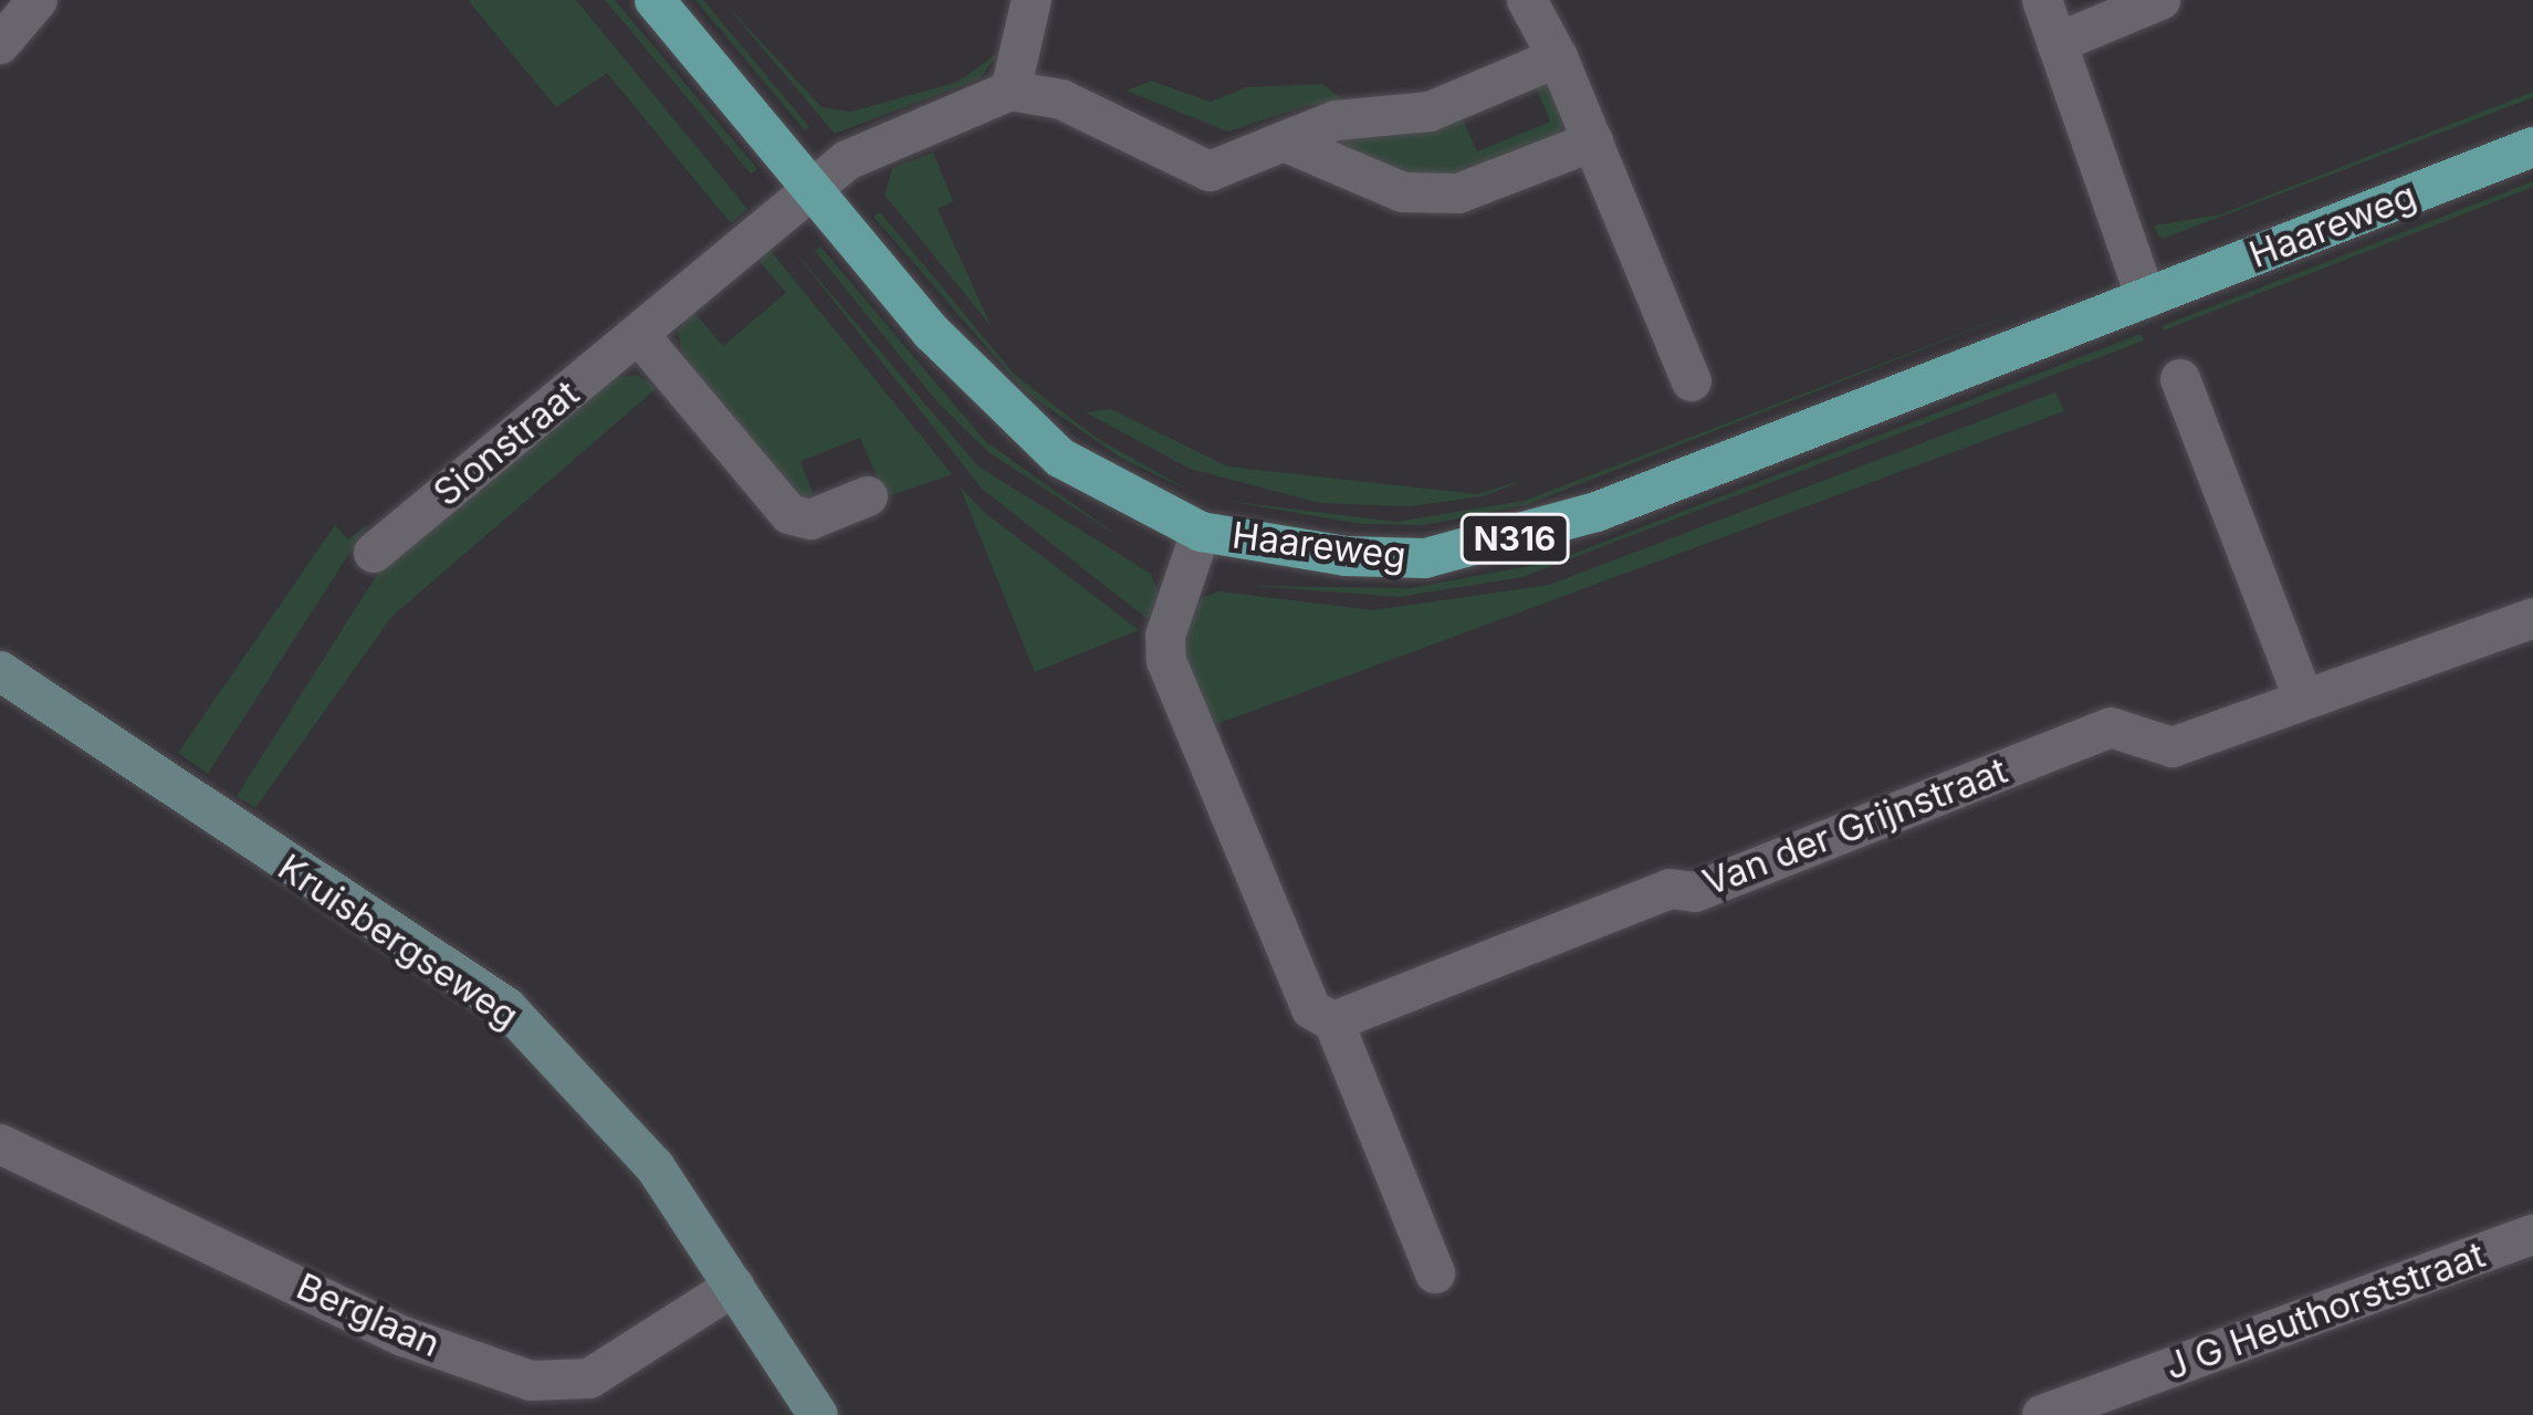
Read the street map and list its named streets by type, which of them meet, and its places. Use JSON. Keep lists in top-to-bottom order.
{
  "streets": {
    "main road": ["Haareweg", "N316"],
    "street": [
      "Sionstraat",
      "Van der Grijnstraat",
      "Kruisbergseweg",
      "J G Heuthorststraat",
      "Berglaan"
    ]
  },
  "crossings": [
    ["Haareweg", "Sionstraat"],
    ["Kruisbergseweg", "Berglaan"]
  ]
}
